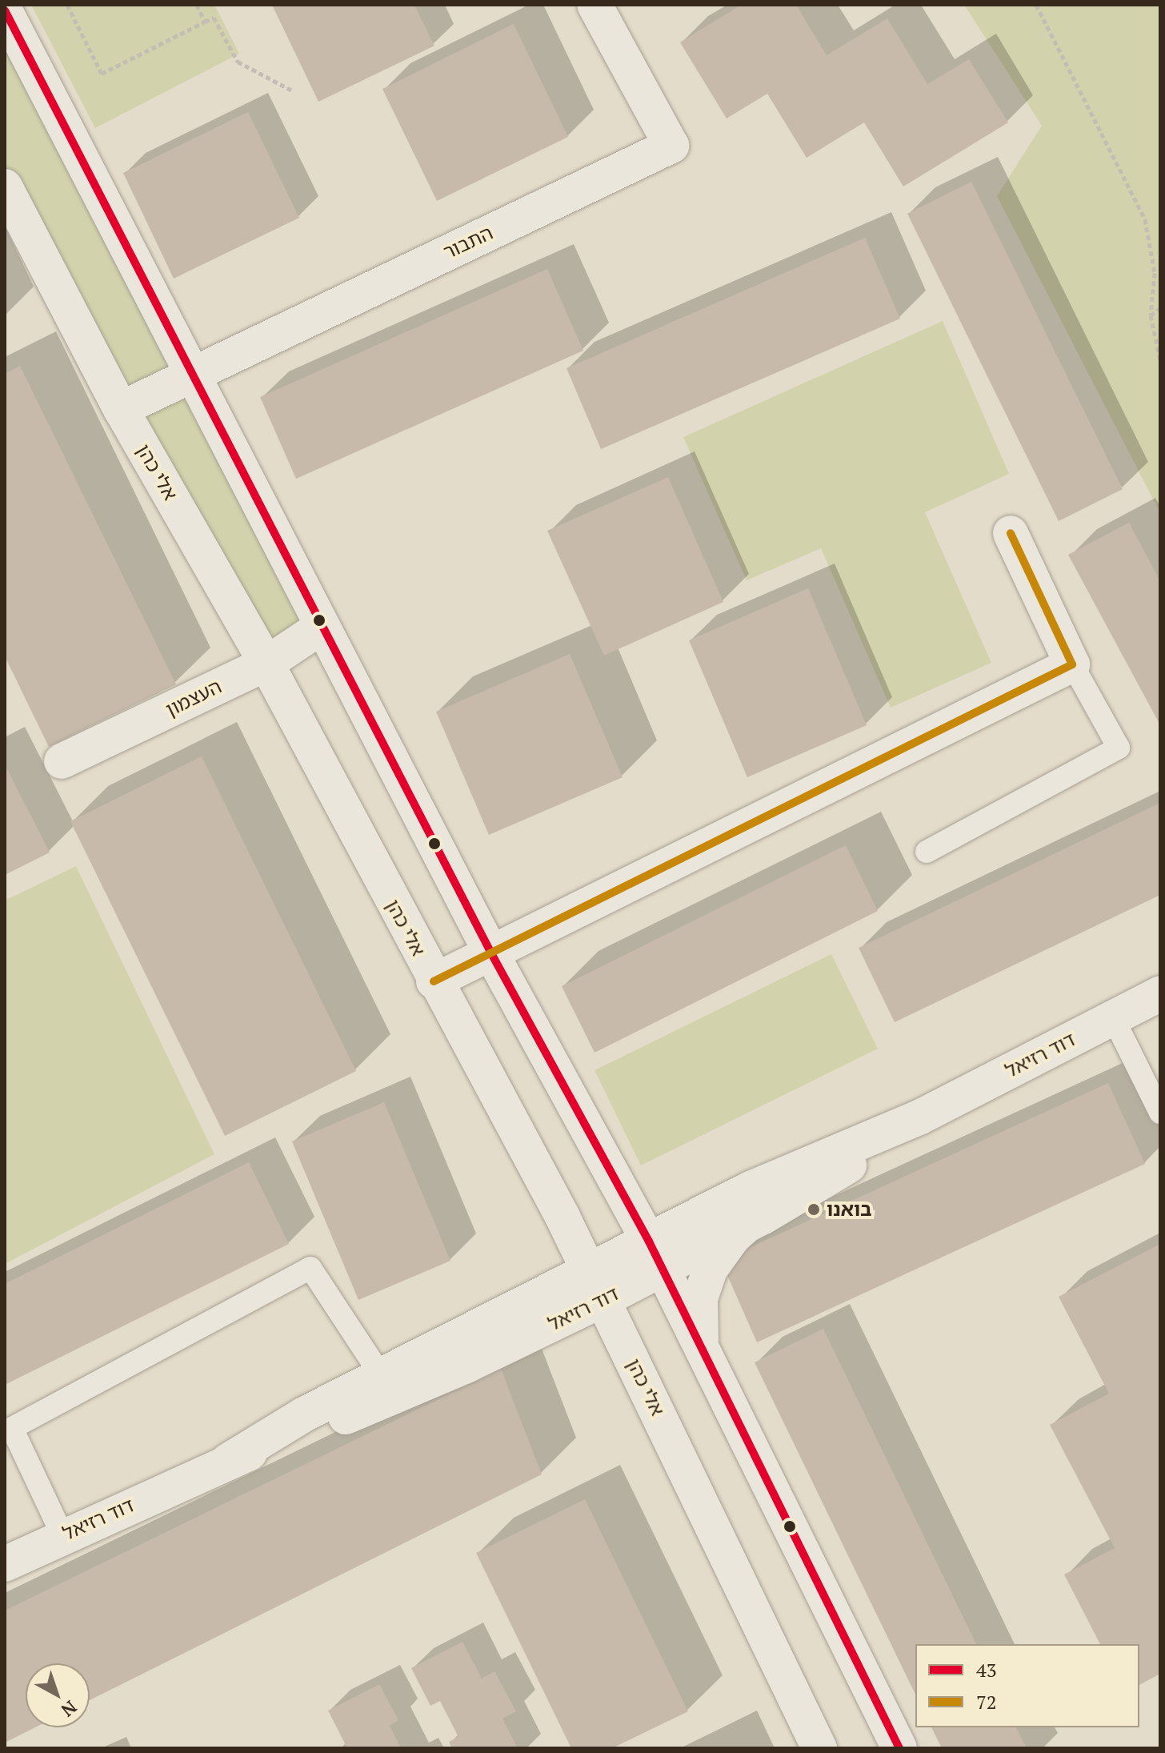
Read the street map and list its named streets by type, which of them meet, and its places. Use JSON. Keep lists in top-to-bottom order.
{
  "streets": {
    "street": [
      "התבור",
      "אלי כהן",
      "העצמון",
      "דוד רזיאל"
    ]
  },
  "crossings": [
    ["התבור", "אלי כהן"],
    ["אלי כהן", "העצמון"],
    ["אלי כהן", "דוד רזיאל"]
  ],
  "places": ["בואנו"],
  "lines": ["transit line 43", "transit line 72"],
  "legend": ["43", "72"],
  "north": "bottom right"
}
